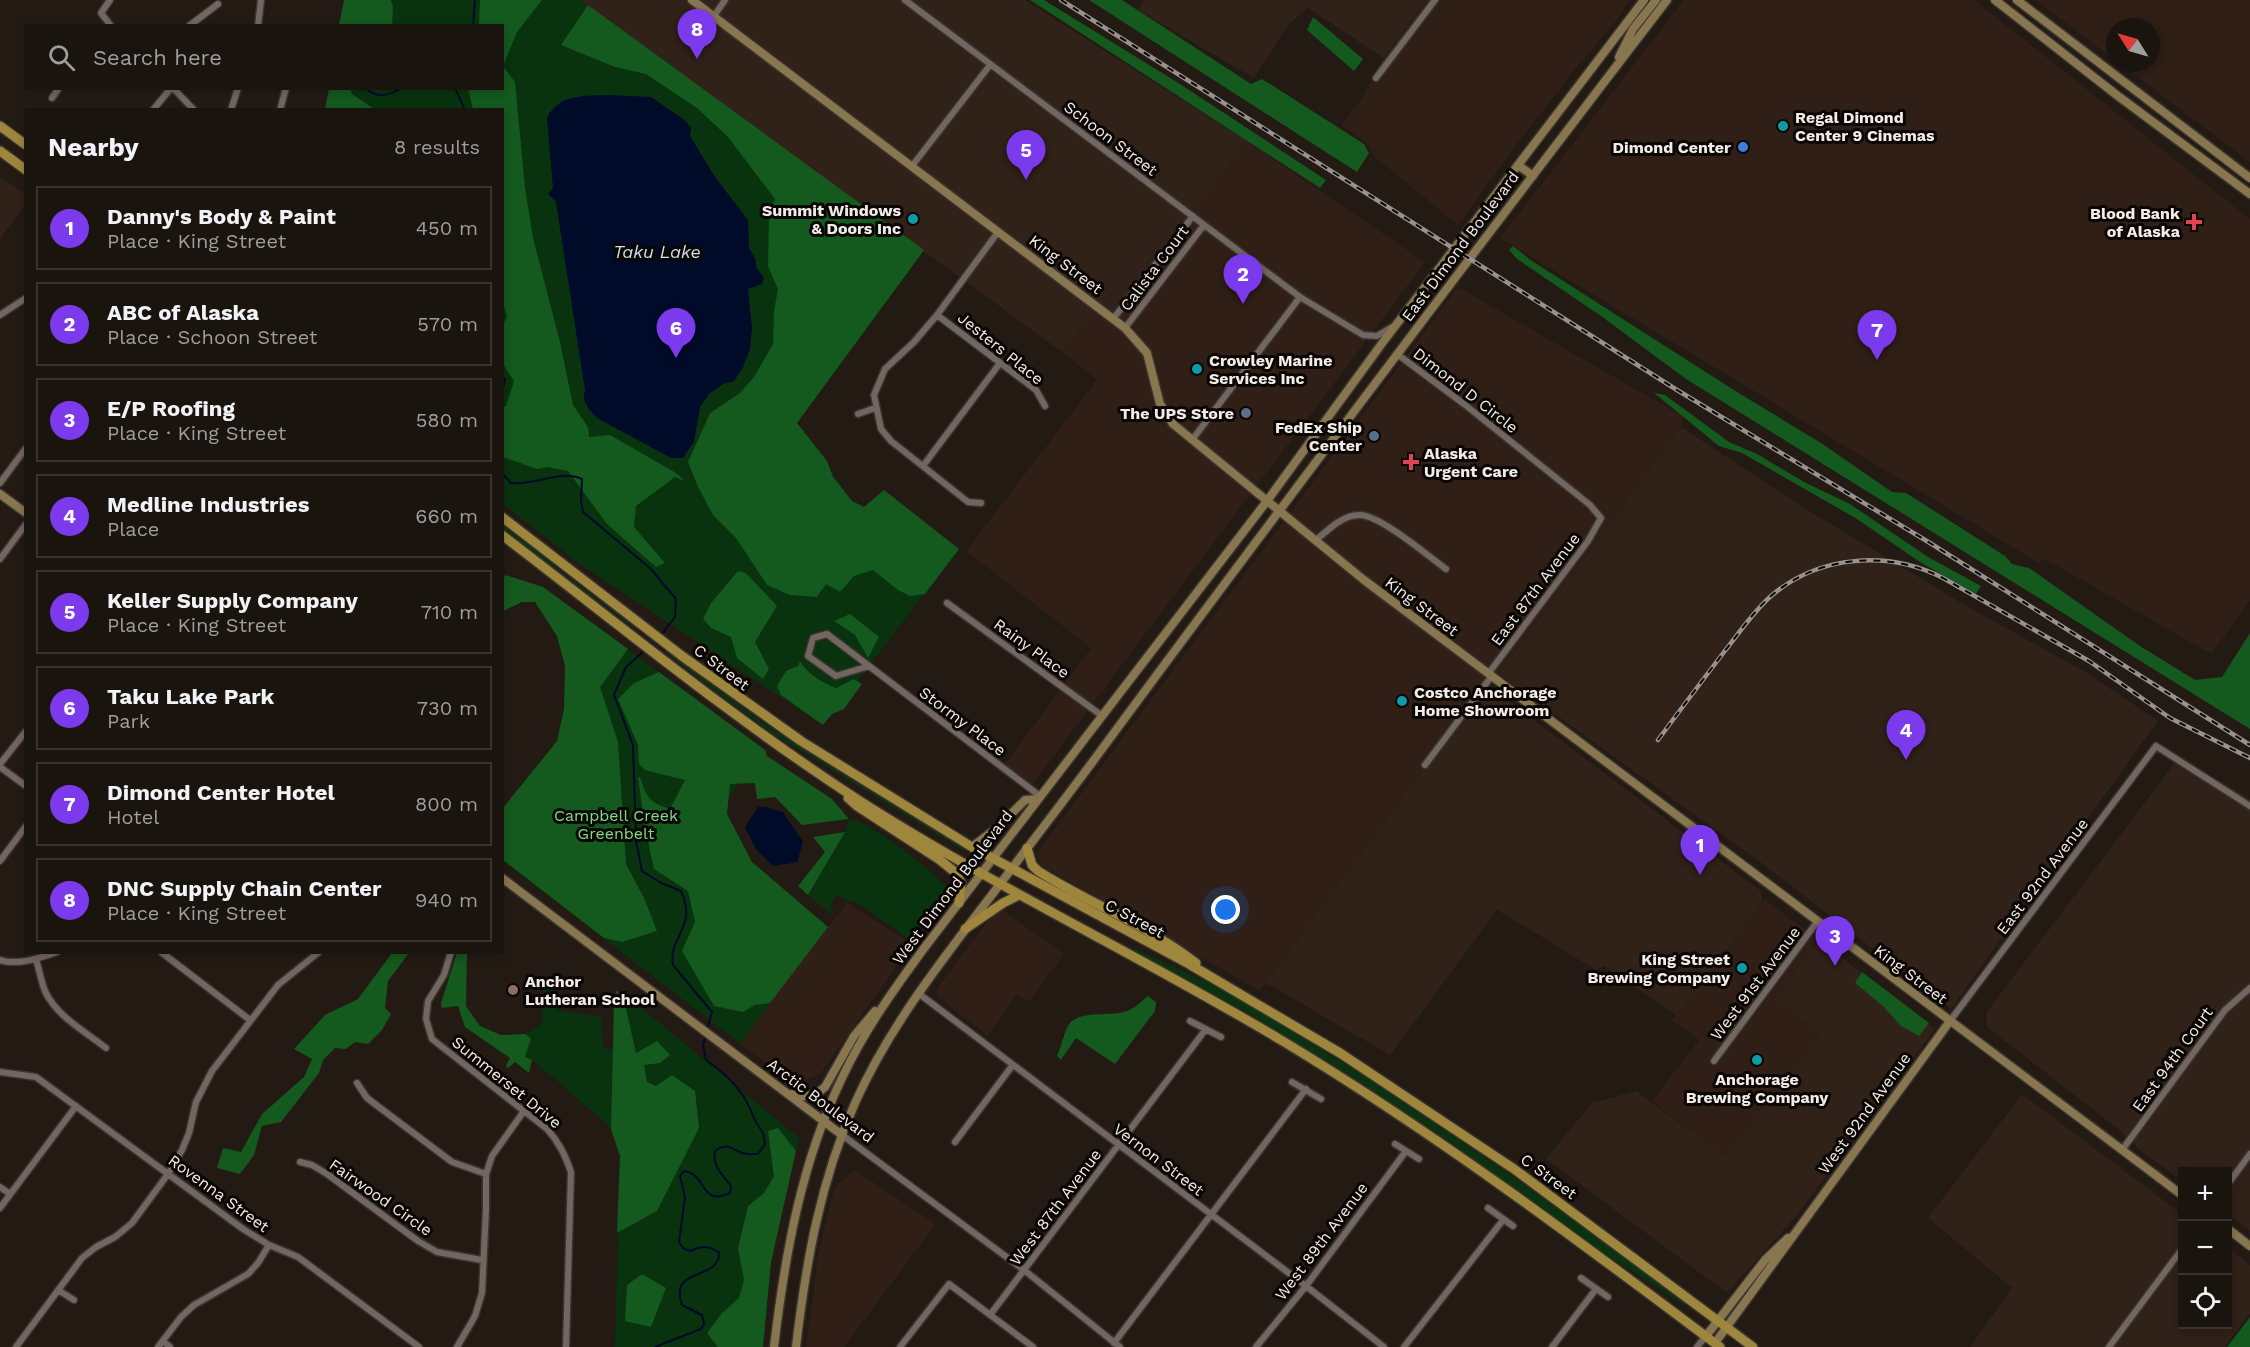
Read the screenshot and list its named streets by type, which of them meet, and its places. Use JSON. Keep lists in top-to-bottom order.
{
  "streets": {
    "main road": [
      "East Dimond Boulevard",
      "King Street",
      "C Street",
      "West Dimond Boulevard",
      "Arctic Boulevard",
      "West 92nd Avenue"
    ],
    "street": [
      "Schoon Street",
      "Calista Court",
      "Jesters Place",
      "Dimond D Circle",
      "East 87th Avenue",
      "Rainy Place",
      "Stormy Place",
      "East 92nd Avenue",
      "West 91st Avenue",
      "East 94th Court",
      "Summerset Drive",
      "Vernon Street",
      "Rovenna Street",
      "Fairwood Circle",
      "West 87th Avenue",
      "West 89th Avenue"
    ]
  },
  "crossings": [
    ["Schoon Street", "East Dimond Boulevard"],
    ["Schoon Street", "Calista Court"],
    ["East Dimond Boulevard", "King Street"],
    ["East Dimond Boulevard", "Dimond D Circle"],
    ["East Dimond Boulevard", "West Dimond Boulevard"],
    ["King Street", "Calista Court"],
    ["King Street", "East 87th Avenue"],
    ["King Street", "East 92nd Avenue"],
    ["King Street", "West Dimond Boulevard"],
    ["King Street", "West 91st Avenue"],
    ["King Street", "East 94th Court"],
    ["King Street", "West 92nd Avenue"],
    ["Dimond D Circle", "East 87th Avenue"],
    ["Rainy Place", "West Dimond Boulevard"],
    ["C Street", "West Dimond Boulevard"],
    ["C Street", "West 92nd Avenue"],
    ["Stormy Place", "West Dimond Boulevard"],
    ["East 92nd Avenue", "West 92nd Avenue"],
    ["West Dimond Boulevard", "Arctic Boulevard"],
    ["Arctic Boulevard", "West 87th Avenue"],
    ["Vernon Street", "West 87th Avenue"],
    ["Vernon Street", "West 89th Avenue"]
  ],
  "water": ["Taku Lake"],
  "parks": ["Campbell Creek Greenbelt"],
  "places": {
    "other": [
      "Regal Dimond Center 9 Cinemas",
      "Dimond Center",
      "Summit Windows & Doors Inc",
      "Crowley Marine Services Inc",
      "The UPS Store",
      "FedEx Ship Center",
      "Costco Anchorage Home Showroom",
      "King Street Brewing Company",
      "Anchor Lutheran School",
      "Anchorage Brewing Company"
    ],
    "health": ["Blood Bank of Alaska", "Alaska Urgent Care"]
  },
  "north": "top left",
  "page": {
    "pins": [
      "8",
      "5",
      "2",
      "6",
      "7",
      "4",
      "1",
      "3"
    ],
    "search": "Search here",
    "heading": ["Nearby", "8 results"],
    "list": [
      {
        "mark": "1",
        "name": "Danny's Body & Paint",
        "note": "Place · King Street",
        "value": "450 m"
      },
      {
        "mark": "2",
        "name": "ABC of Alaska",
        "note": "Place · Schoon Street",
        "value": "570 m"
      },
      {
        "mark": "3",
        "name": "E/P Roofing",
        "note": "Place · King Street",
        "value": "580 m"
      },
      {
        "mark": "4",
        "name": "Medline Industries",
        "note": "Place",
        "value": "660 m"
      },
      {
        "mark": "5",
        "name": "Keller Supply Company",
        "note": "Place · King Street",
        "value": "710 m"
      },
      {
        "mark": "6",
        "name": "Taku Lake Park",
        "note": "Park",
        "value": "730 m"
      },
      {
        "mark": "7",
        "name": "Dimond Center Hotel",
        "note": "Hotel",
        "value": "800 m"
      },
      {
        "mark": "8",
        "name": "DNC Supply Chain Center",
        "note": "Place · King Street",
        "value": "940 m"
      }
    ],
    "map_buttons": ["+", "−"]
  }
}
